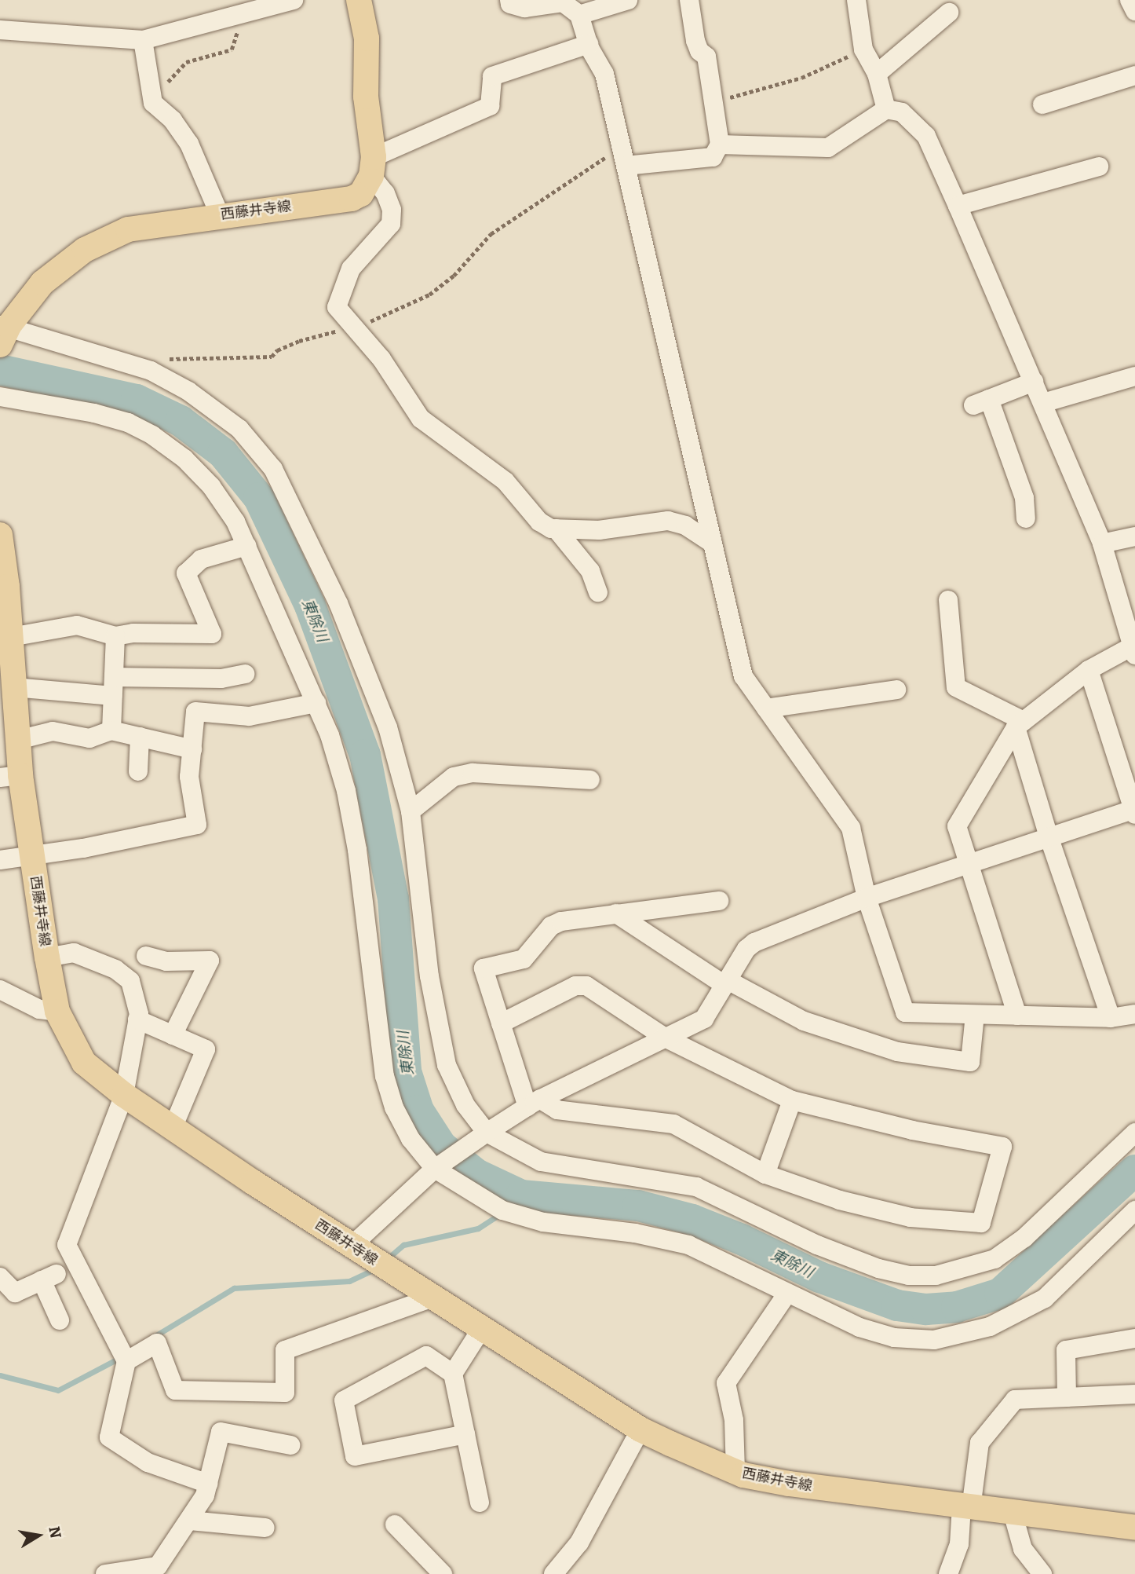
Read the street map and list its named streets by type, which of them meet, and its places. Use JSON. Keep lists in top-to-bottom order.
{
  "streets": {
    "main road": ["西藤井寺線"]
  },
  "water": ["東除川"],
  "north": "right"
}
